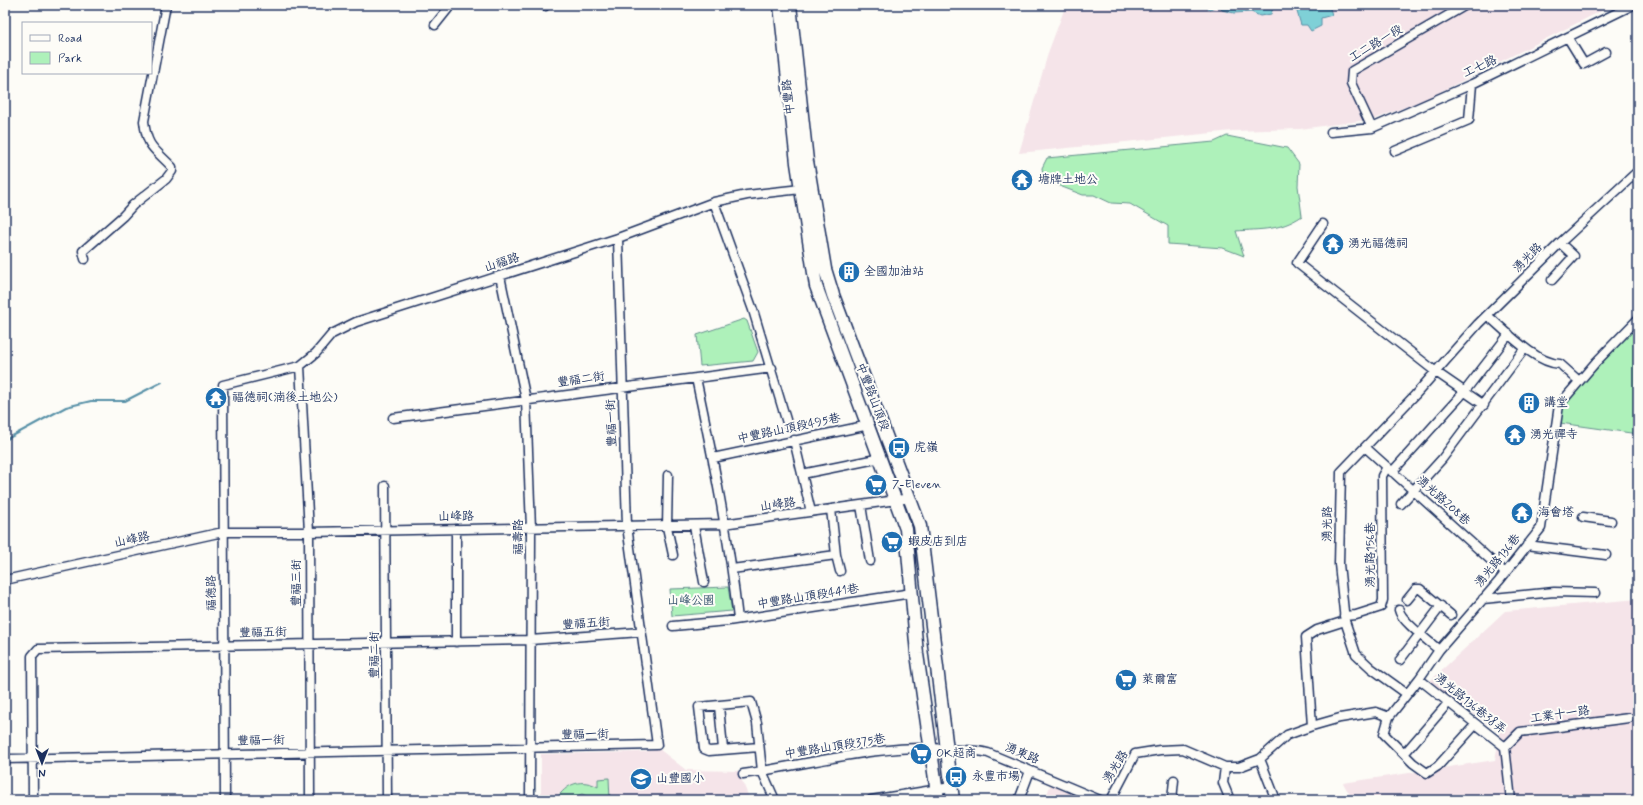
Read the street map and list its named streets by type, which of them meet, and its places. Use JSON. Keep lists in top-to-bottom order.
{
  "streets": {
    "main road": ["中豐路", "中豐路山頂段"],
    "street": [
      "工二路一段",
      "工七路",
      "湧光路",
      "山福路",
      "豐福二街",
      "豐福一街",
      "中豐路山頂段495巷",
      "湧光路208巷",
      "山峰路",
      "福壽路",
      "湧光路156巷",
      "湧光路136巷",
      "豐福三街",
      "福德路",
      "中豐路山頂段441巷",
      "豐福五街",
      "湧光路136巷38弄",
      "工業十一路",
      "中豐路山頂段375巷",
      "湧東路"
    ]
  },
  "crossings": [
    ["工二路一段", "工七路"],
    ["中豐路", "山福路"],
    ["中豐路", "中豐路山頂段"],
    ["湧光路", "湧光路208巷"],
    ["湧光路", "湧光路156巷"],
    ["湧光路", "湧光路136巷"],
    ["山福路", "中豐路山頂段"],
    ["山福路", "豐福一街"],
    ["山福路", "福壽路"],
    ["山福路", "豐福三街"],
    ["山福路", "福德路"],
    ["豐福二街", "豐福一街"],
    ["豐福二街", "山峰路"],
    ["豐福二街", "福壽路"],
    ["豐福二街", "豐福五街"],
    ["中豐路山頂段", "中豐路山頂段495巷"],
    ["中豐路山頂段", "山峰路"],
    ["中豐路山頂段", "中豐路山頂段441巷"],
    ["中豐路山頂段", "中豐路山頂段375巷"],
    ["中豐路山頂段", "湧東路"],
    ["豐福一街", "山峰路"],
    ["豐福一街", "福壽路"],
    ["豐福一街", "豐福三街"],
    ["豐福一街", "福德路"],
    ["豐福一街", "豐福五街"],
    ["湧光路208巷", "湧光路156巷"],
    ["湧光路208巷", "湧光路136巷"],
    ["山峰路", "福壽路"],
    ["山峰路", "豐福三街"],
    ["山峰路", "福德路"],
    ["福壽路", "豐福五街"],
    ["湧光路136巷", "湧光路136巷38弄"],
    ["豐福三街", "豐福五街"],
    ["福德路", "豐福五街"],
    ["湧光路136巷38弄", "工業十一路"],
    ["中豐路山頂段375巷", "湧東路"]
  ],
  "parks": ["山峰公園"],
  "places": {
    "temple": [
      "塘牌土地公",
      "湧光福德祠",
      "福德祠(湳後土地公)",
      "湧光禪寺",
      "海會塔"
    ],
    "building": ["全國加油站", "講堂"],
    "bus stop": ["虎嶺", "永豊市場"],
    "supermarket": [
      "7-Eleven",
      "蝦皮店到店",
      "萊爾富",
      "OK超商"
    ],
    "school or university": ["山豐國小"]
  },
  "legend": ["Road", "Park"],
  "north": "bottom"
}
